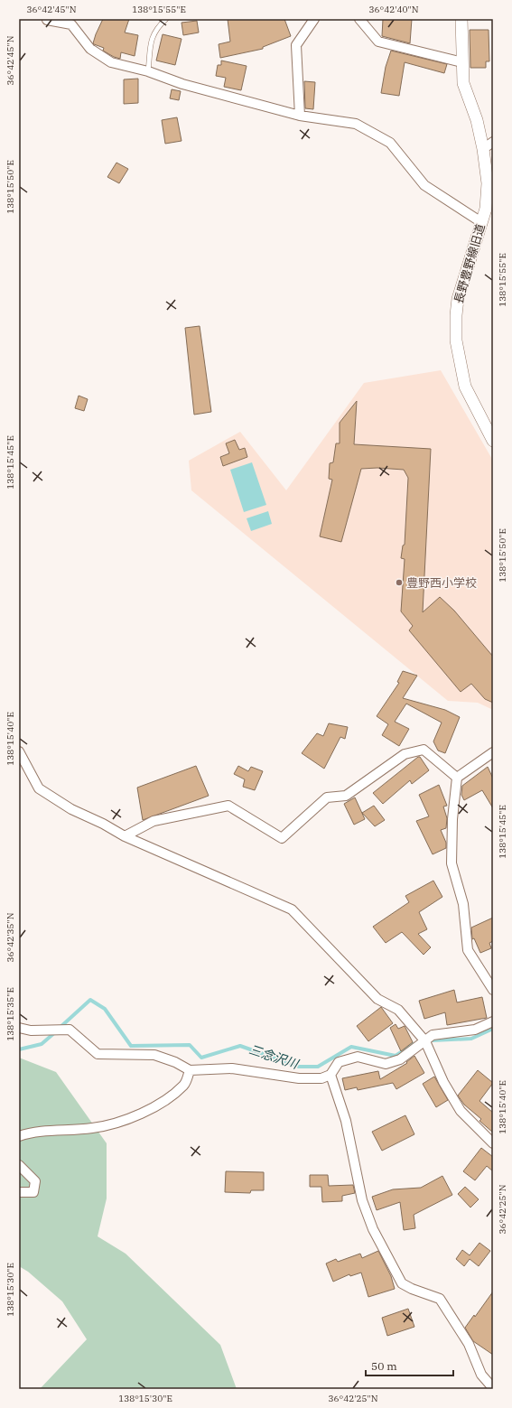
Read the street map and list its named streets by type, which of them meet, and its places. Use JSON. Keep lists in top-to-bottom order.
{
  "streets": {
    "street": ["長野豊野線旧道"]
  },
  "water": ["三念沢川"],
  "places": ["豊野西小学校"],
  "scale_bar": "50 m",
  "coordinates": [
    "36°42'45\"N",
    "138°15'55\"E",
    "36°42'40\"N",
    "138°15'50\"E",
    "138°15'45\"E",
    "138°15'40\"E",
    "36°42'35\"N",
    "138°15'35\"E",
    "36°42'25\"N",
    "138°15'30\"E"
  ]
}
